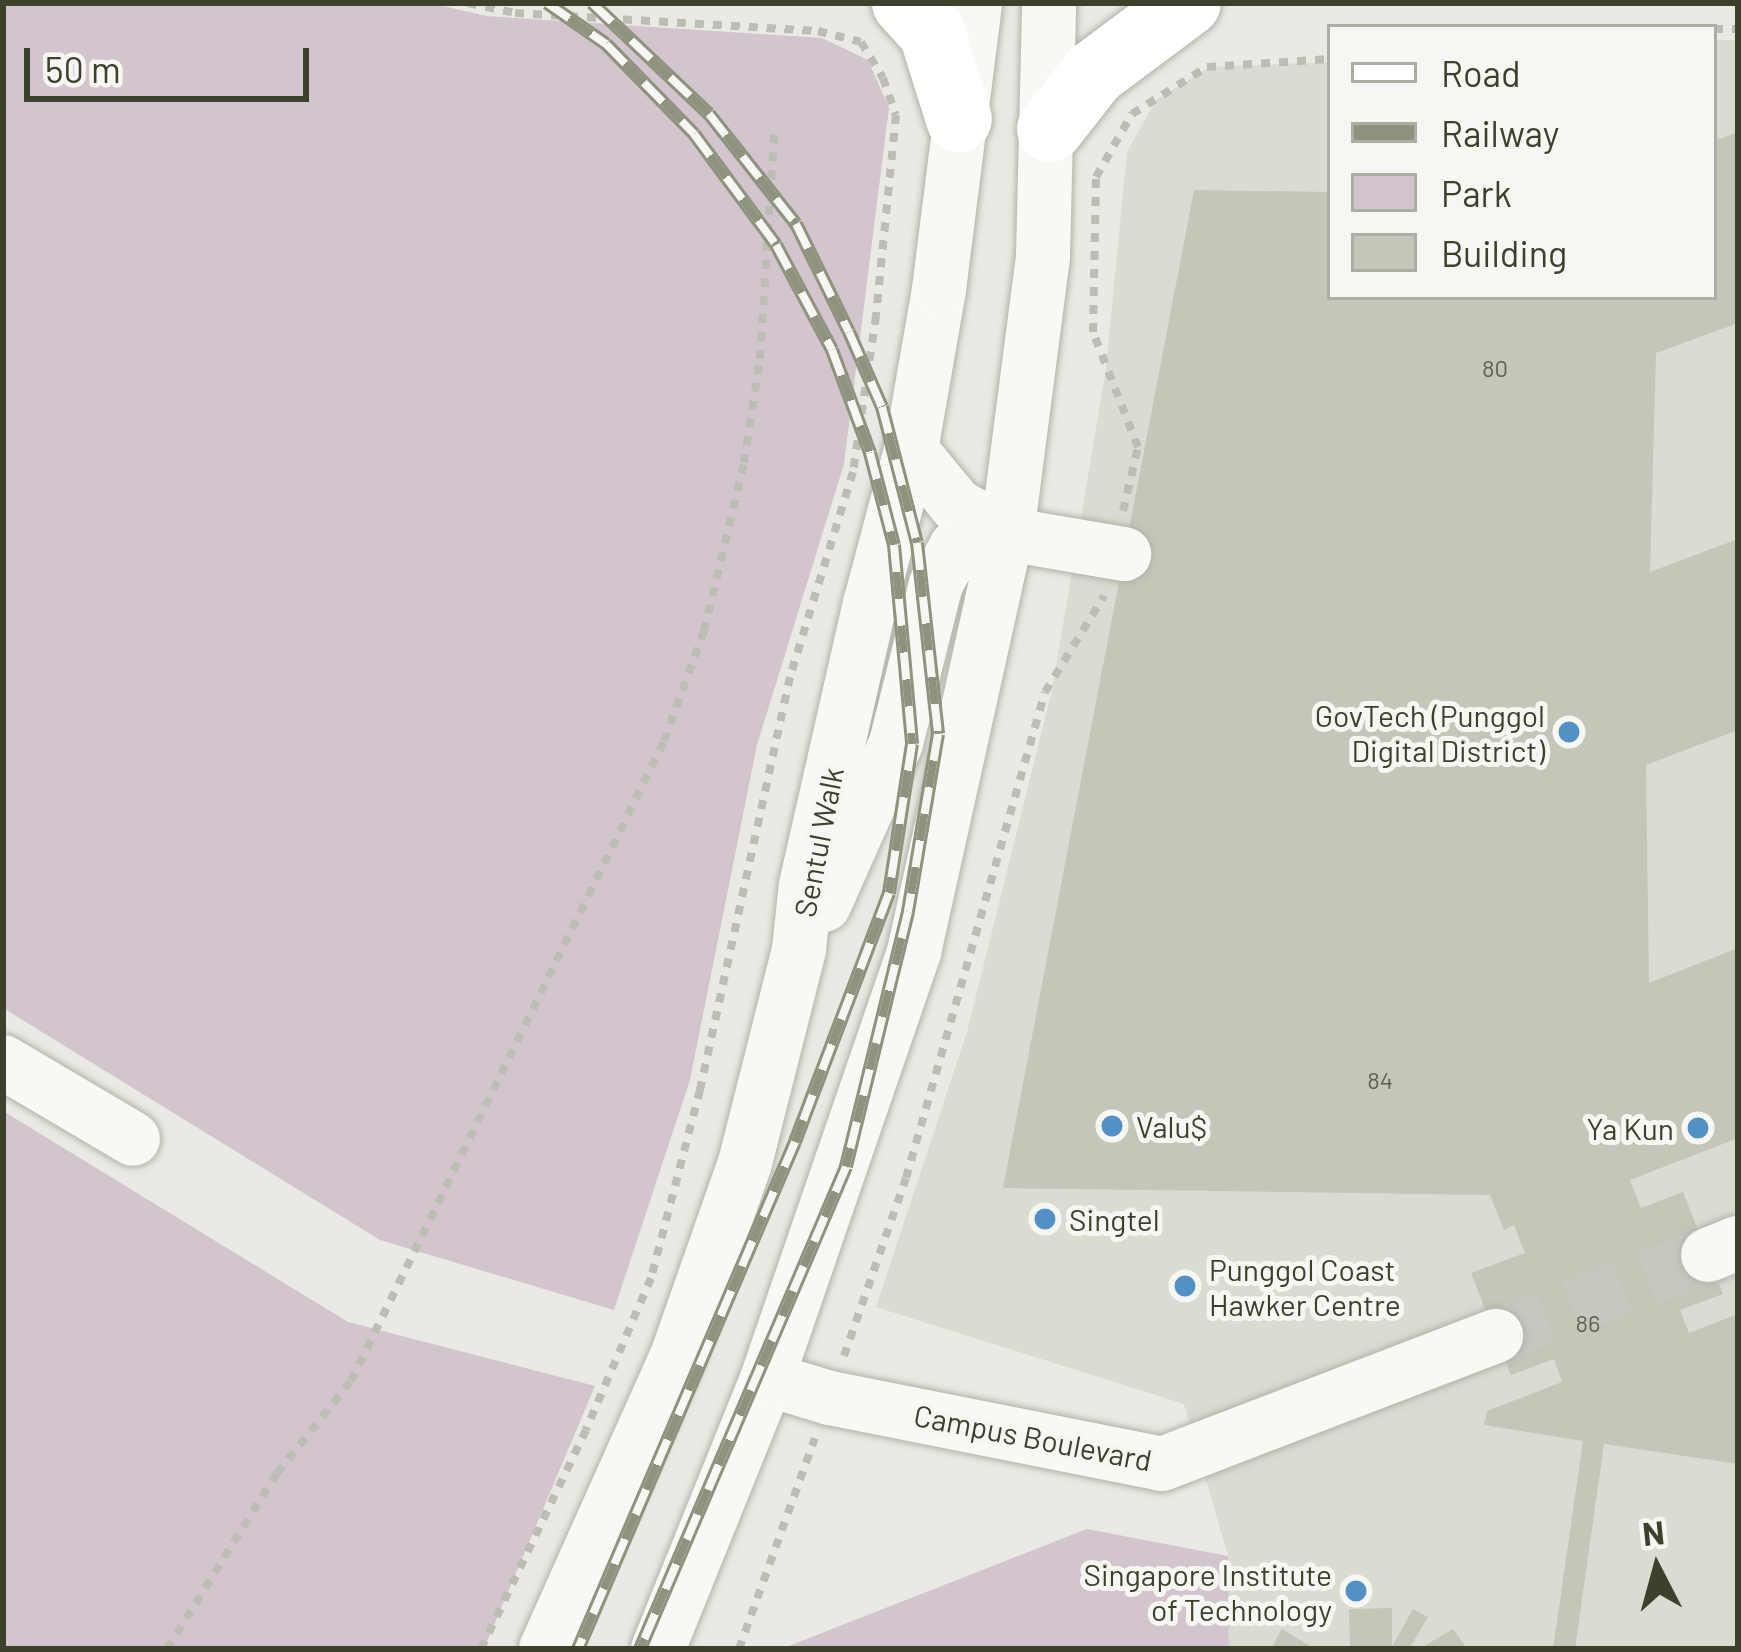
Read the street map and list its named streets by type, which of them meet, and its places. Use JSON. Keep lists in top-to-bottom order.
{
  "streets": {
    "street": ["Sentul Walk", "Campus Boulevard"]
  },
  "places": [
    "GovTech (Punggol Digital District)",
    "Valu$",
    "Ya Kun",
    "Singtel",
    "Punggol Coast Hawker Centre",
    "Singapore Institute of Technology"
  ],
  "house_numbers": ["80", "84", "86"],
  "legend": [
    "Road",
    "Railway",
    "Park",
    "Building"
  ],
  "scale_bar": "50 m",
  "north": "top"
}
